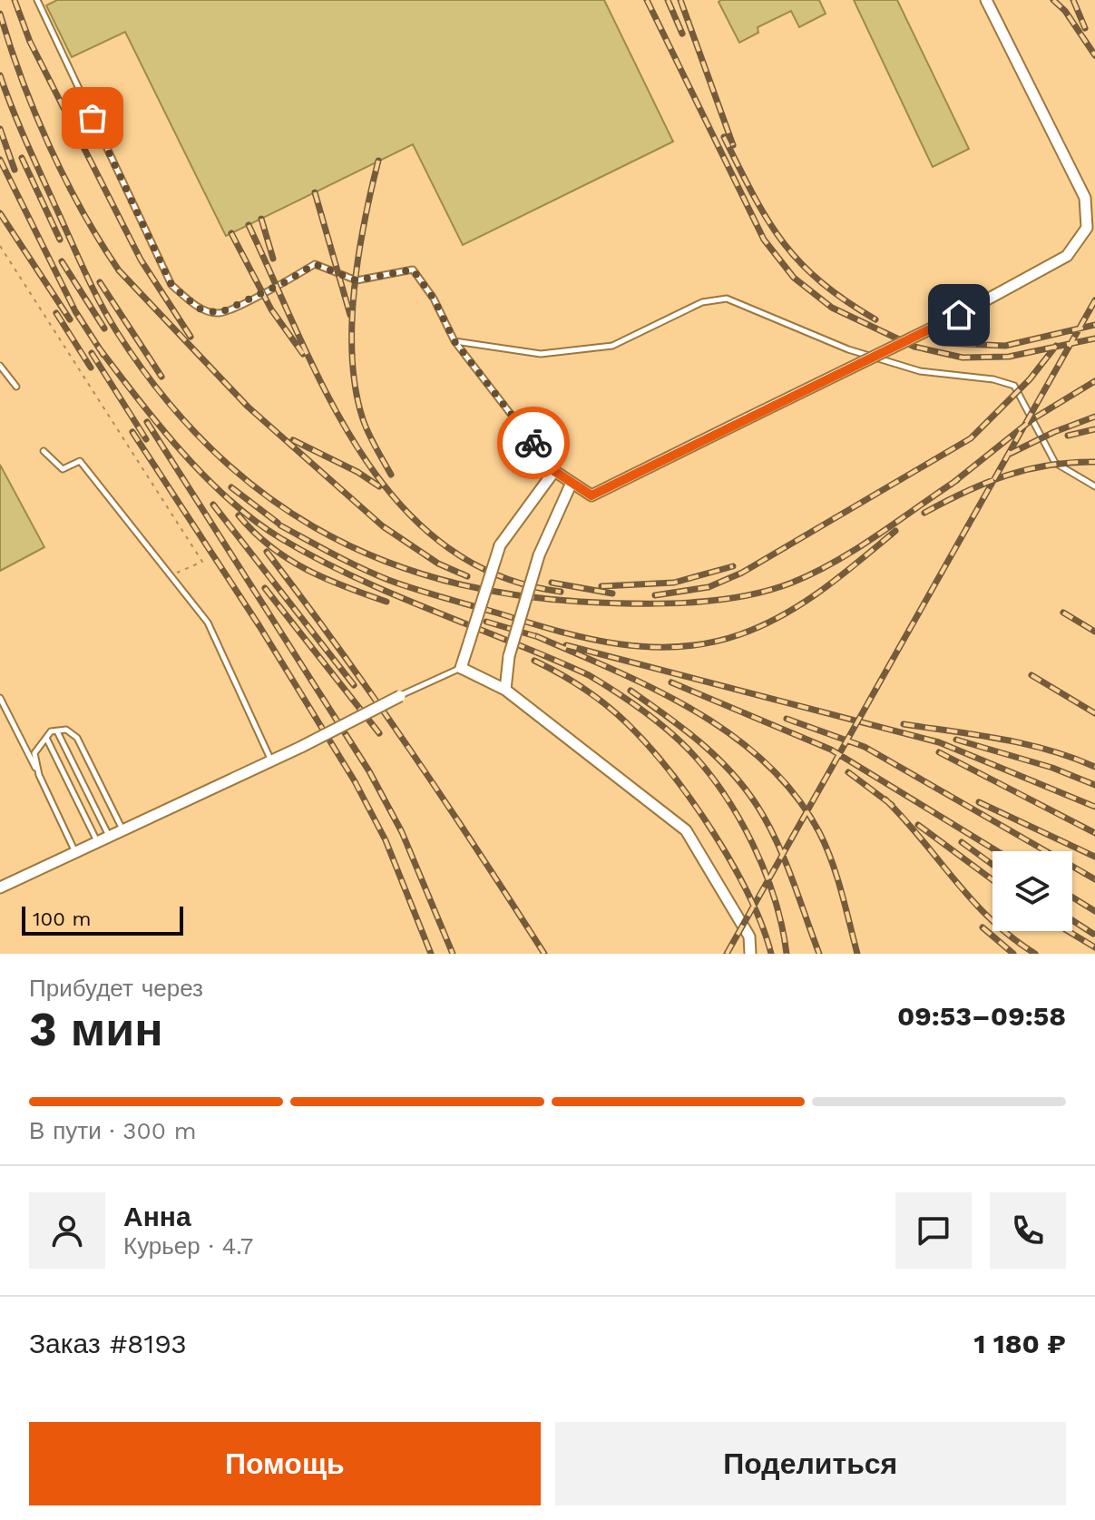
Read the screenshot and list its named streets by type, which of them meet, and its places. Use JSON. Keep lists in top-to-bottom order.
{
  "scale_bar": "100 m",
  "page": {
    "scale": "100 m",
    "heading": ["3 мин", "Прибудет через", "09:53–09:58"],
    "panel": [
      "Анна",
      "Курьер · 4.7",
      "Заказ #8193",
      "1 180 ₽"
    ],
    "bar": "В пути · 300 m",
    "buttons": ["Помощь", "Поделиться"]
  }
}
